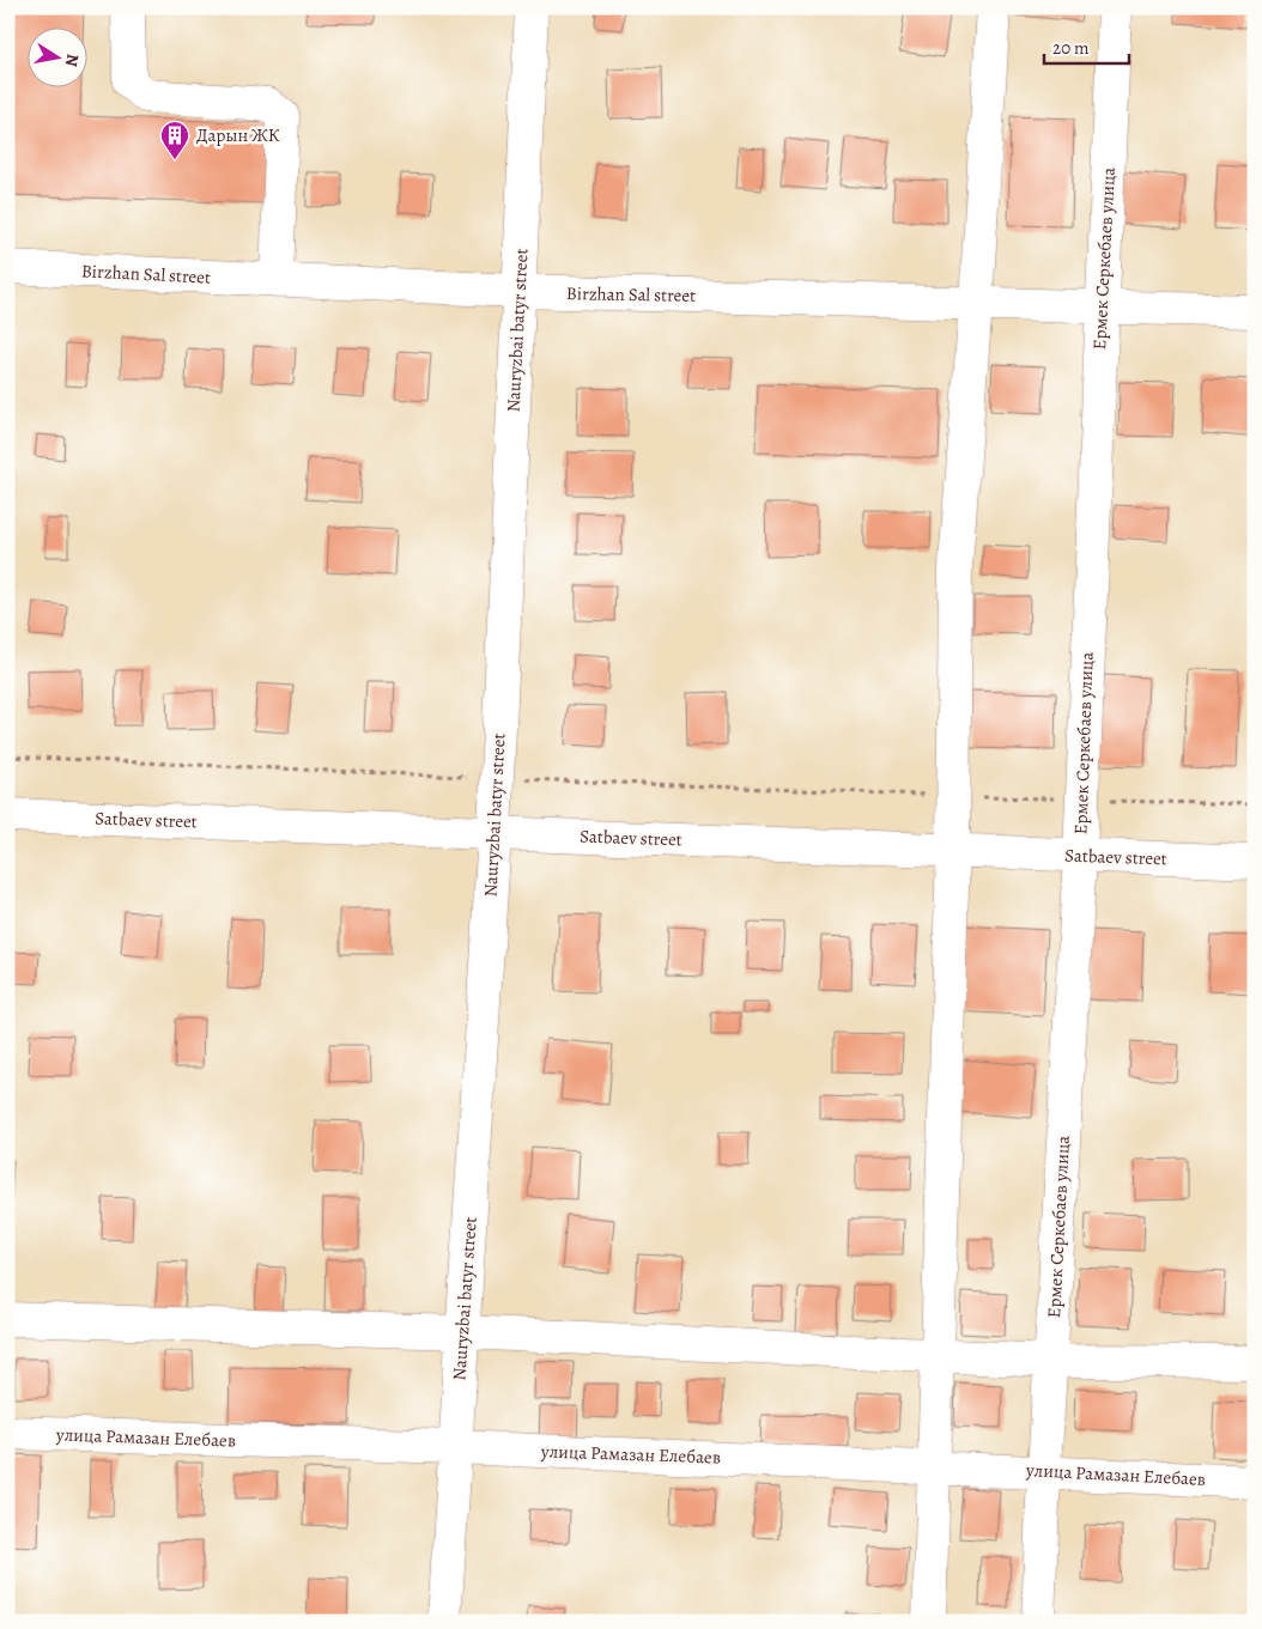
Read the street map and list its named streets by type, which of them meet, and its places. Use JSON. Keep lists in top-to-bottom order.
{
  "streets": {
    "street": [
      "Ермек Серкебаев улица",
      "Birzhan Sal street",
      "Nauryzbai batyr street",
      "Satbaev street",
      "улица Рамазан Елебаев"
    ]
  },
  "crossings": [
    ["Ермек Серкебаев улица", "Birzhan Sal street"],
    ["Ермек Серкебаев улица", "Satbaev street"],
    ["Ермек Серкебаев улица", "улица Рамазан Елебаев"],
    ["Birzhan Sal street", "Nauryzbai batyr street"],
    ["Nauryzbai batyr street", "Satbaev street"],
    ["Nauryzbai batyr street", "улица Рамазан Елебаев"]
  ],
  "places": {
    "building": ["Дарын ЖК"]
  },
  "scale_bar": "20 m",
  "north": "right"
}
